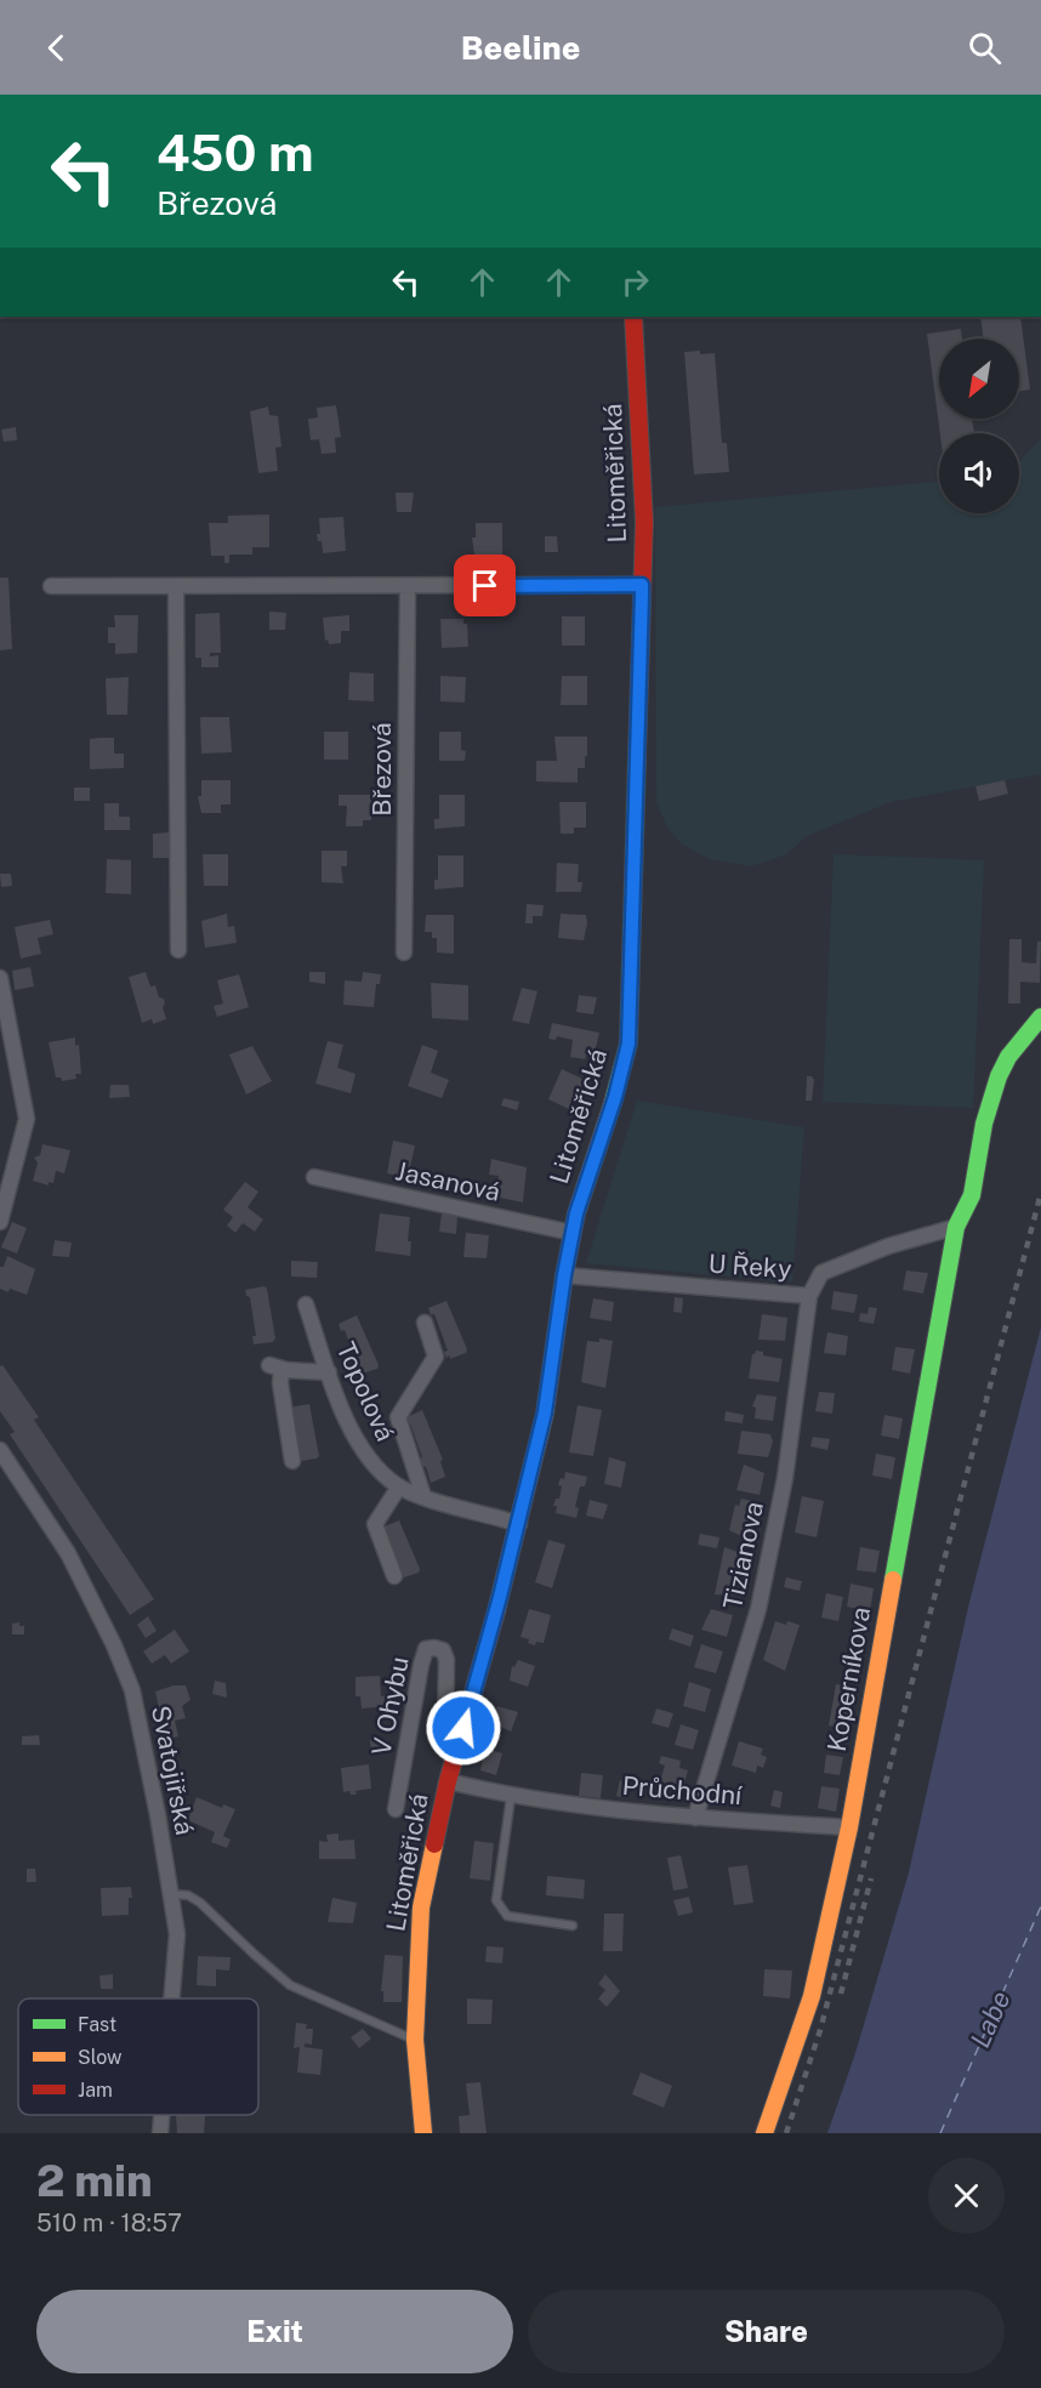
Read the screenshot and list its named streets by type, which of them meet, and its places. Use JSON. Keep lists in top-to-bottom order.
{
  "streets": {
    "main road": ["Litoměřická", "Koperníkova"],
    "street": [
      "Březová",
      "Jasanová",
      "U Řeky",
      "Topolová",
      "Tizianova",
      "V Ohybu",
      "Svatojiřská",
      "Průchodní"
    ]
  },
  "crossings": [
    ["Litoměřická", "Jasanová"],
    ["Litoměřická", "U Řeky"],
    ["Litoměřická", "Topolová"],
    ["Litoměřická", "V Ohybu"],
    ["Litoměřická", "Průchodní"],
    ["U Řeky", "Tizianova"],
    ["U Řeky", "Koperníkova"],
    ["Tizianova", "Průchodní"],
    ["Koperníkova", "Průchodní"]
  ],
  "water": ["Labe"],
  "legend": ["Fast", "Slow", "Jam"],
  "north": "bottom left",
  "page": {
    "header": "Beeline",
    "turn": ["450 m", "Březová"],
    "heading": ["2 min", "510 m · 18:57"],
    "buttons": ["Exit", "Share"]
  }
}
